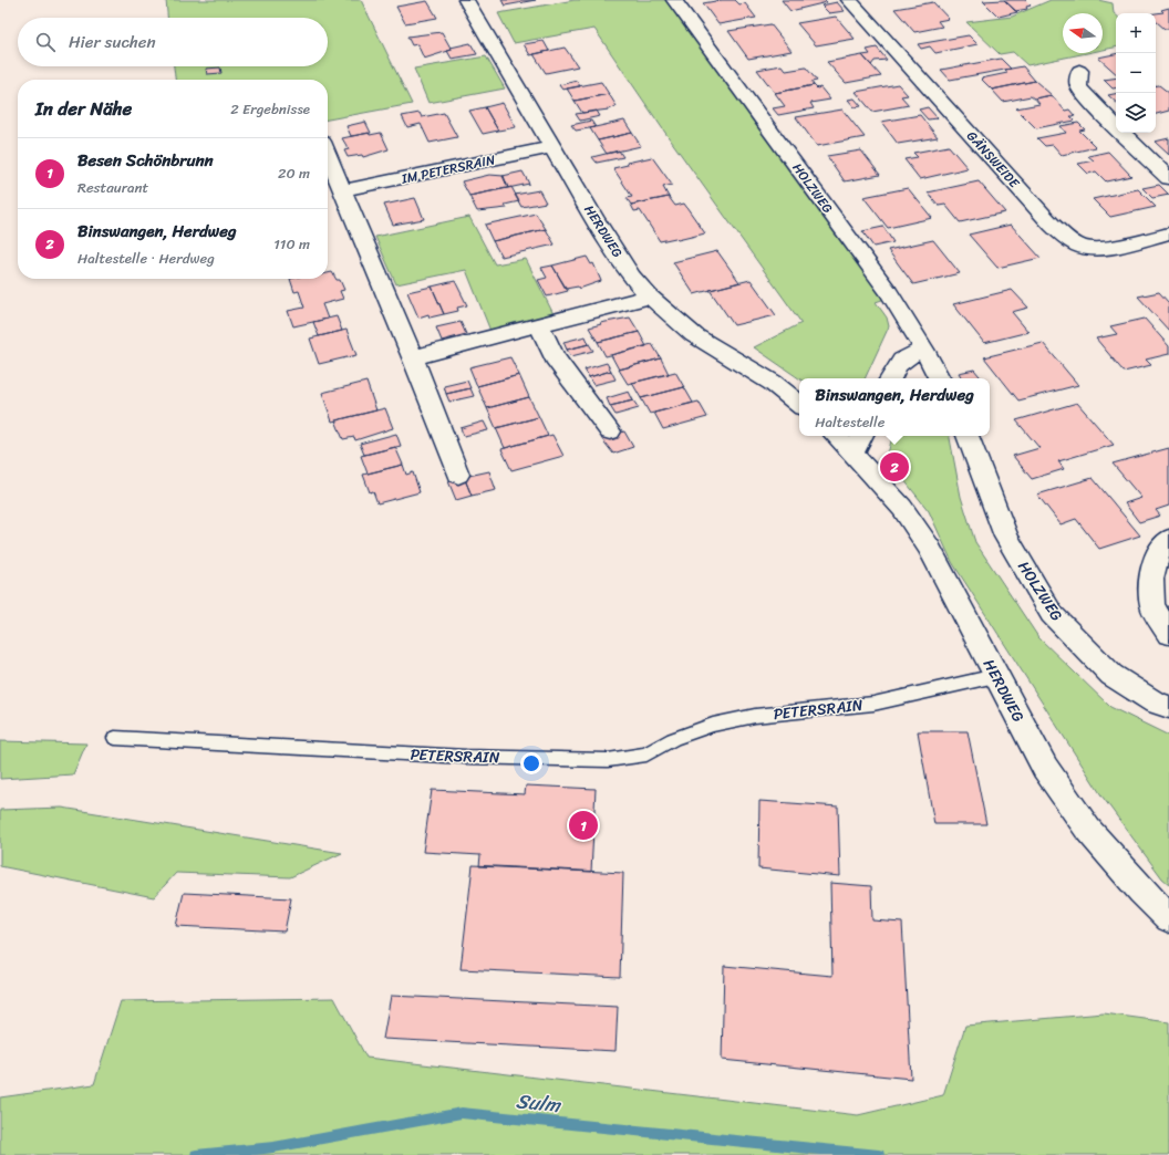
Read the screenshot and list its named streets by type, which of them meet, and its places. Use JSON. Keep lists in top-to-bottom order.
{
  "streets": {
    "street": [
      "GÄNSWEIDE",
      "IM PETERSRAIN",
      "HOLZWEG",
      "HERDWEG"
    ],
    "lane": ["PETERSRAIN"]
  },
  "crossings": [
    ["IM PETERSRAIN", "HERDWEG"],
    ["HERDWEG", "PETERSRAIN"]
  ],
  "water": ["Sulm"],
  "north": "left",
  "page": {
    "map_buttons": ["+", "−"],
    "search": "Hier suchen",
    "heading": ["In der Nähe", "2 Ergebnisse"],
    "list": [
      {
        "mark": "1",
        "name": "Besen Schönbrunn",
        "note": "Restaurant",
        "value": "20 m"
      },
      {
        "mark": "2",
        "name": "Binswangen, Herdweg",
        "note": "Haltestelle · Herdweg",
        "value": "110 m"
      }
    ],
    "popup": ["Binswangen, Herdweg", "Haltestelle"],
    "pins": ["2", "1"]
  }
}
